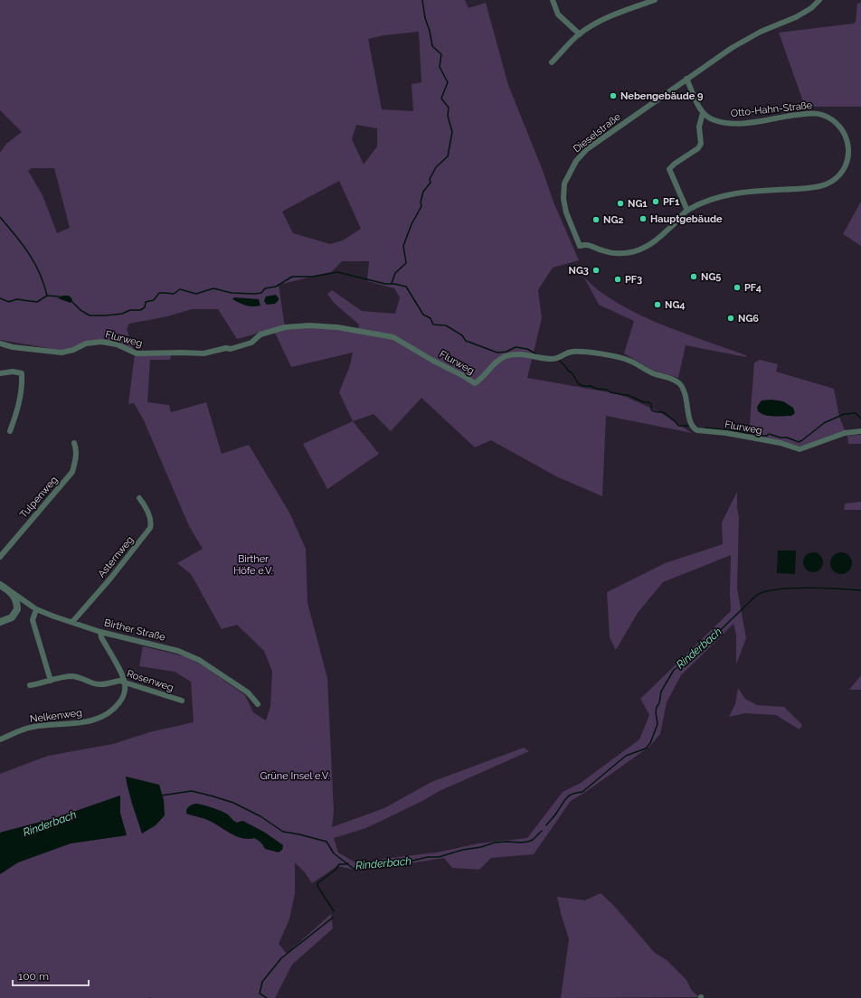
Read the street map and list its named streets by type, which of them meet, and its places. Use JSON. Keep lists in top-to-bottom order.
{
  "streets": {
    "street": [
      "Otto-Hahn-Straße",
      "Dieselstraße",
      "Flurweg",
      "Tulpenweg",
      "Asternweg",
      "Birther Straße",
      "Rosenweg",
      "Nelkenweg"
    ]
  },
  "crossings": [
    ["Otto-Hahn-Straße", "Dieselstraße"],
    ["Asternweg", "Birther Straße"],
    ["Rosenweg", "Nelkenweg"]
  ],
  "water": ["Rinderbach"],
  "parks": ["Birther Höfe e.V.", "Grüne Insel e.V."],
  "places": [
    "Nebengebäude 9",
    "PF1",
    "NG1",
    "Hauptgebäude",
    "NG2",
    "NG3",
    "NG5",
    "PF3",
    "PF4",
    "NG4",
    "NG6"
  ],
  "scale_bar": "100 m"
}
